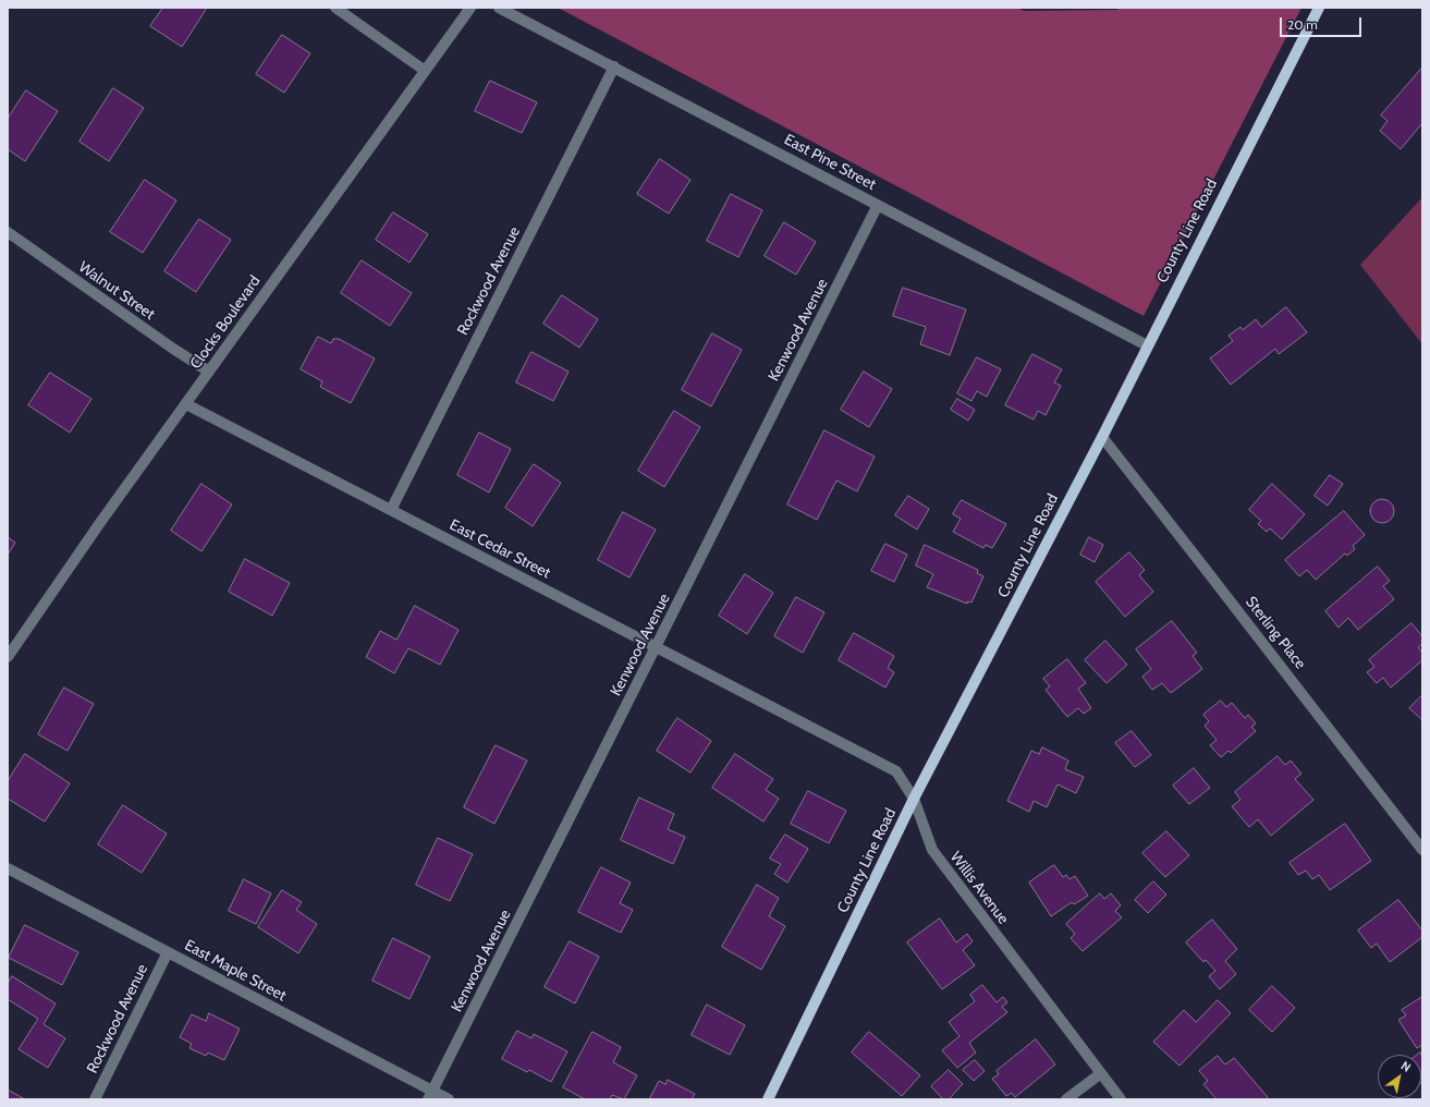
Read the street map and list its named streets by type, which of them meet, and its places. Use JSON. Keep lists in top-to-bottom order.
{
  "streets": {
    "main road": ["County Line Road"],
    "street": [
      "East Pine Street",
      "Rockwood Avenue",
      "Walnut Street",
      "Clocks Boulevard",
      "Kenwood Avenue",
      "East Cedar Street",
      "Sterling Place",
      "Willis Avenue",
      "East Maple Street"
    ]
  },
  "crossings": [
    ["East Pine Street", "County Line Road"],
    ["East Pine Street", "Rockwood Avenue"],
    ["East Pine Street", "Kenwood Avenue"],
    ["County Line Road", "Sterling Place"],
    ["County Line Road", "Willis Avenue"],
    ["Rockwood Avenue", "East Cedar Street"],
    ["Rockwood Avenue", "East Maple Street"],
    ["Walnut Street", "Clocks Boulevard"],
    ["Clocks Boulevard", "East Cedar Street"],
    ["Kenwood Avenue", "East Cedar Street"],
    ["Kenwood Avenue", "East Maple Street"],
    ["East Cedar Street", "Willis Avenue"]
  ],
  "scale_bar": "20 m",
  "north": "top right"
}
